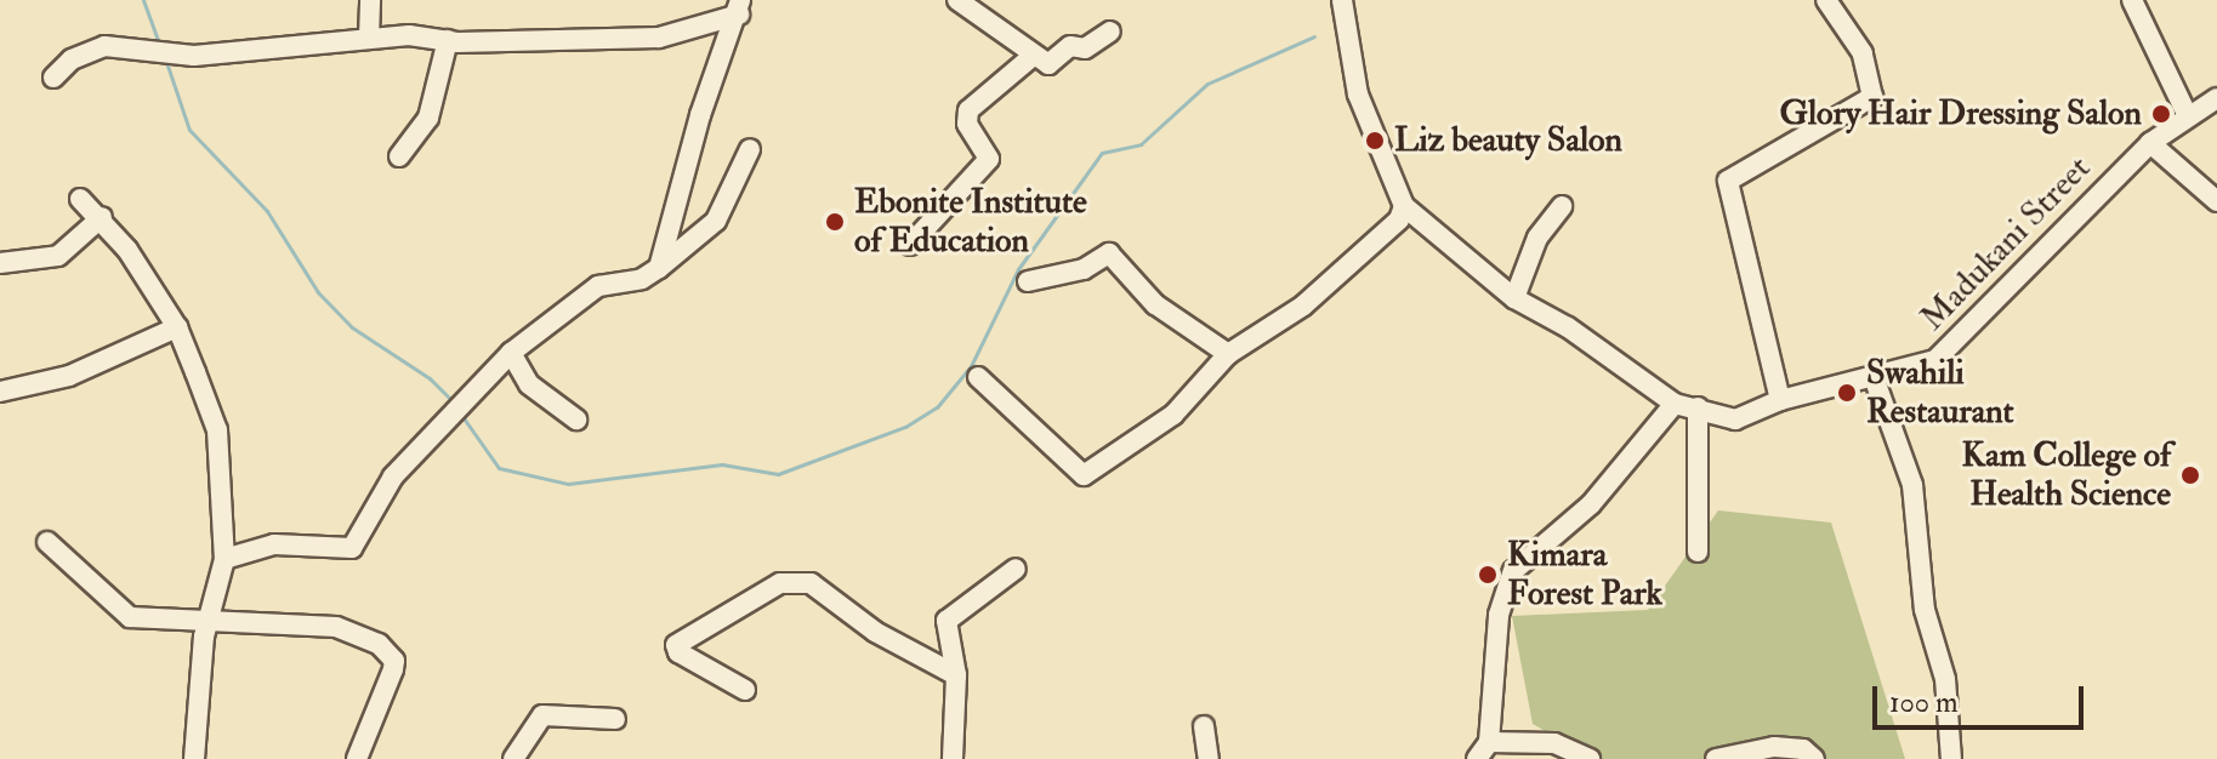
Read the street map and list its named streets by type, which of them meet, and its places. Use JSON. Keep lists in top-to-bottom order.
{
  "streets": {
    "street": ["Madukani Street"]
  },
  "places": [
    "Glory Hair Dressing Salon",
    "Liz beauty Salon",
    "Ebonite Institute of Education",
    "Swahili Restaurant",
    "Kam College of Health Science",
    "Kimara Forest Park"
  ],
  "scale_bar": "100 m"
}
